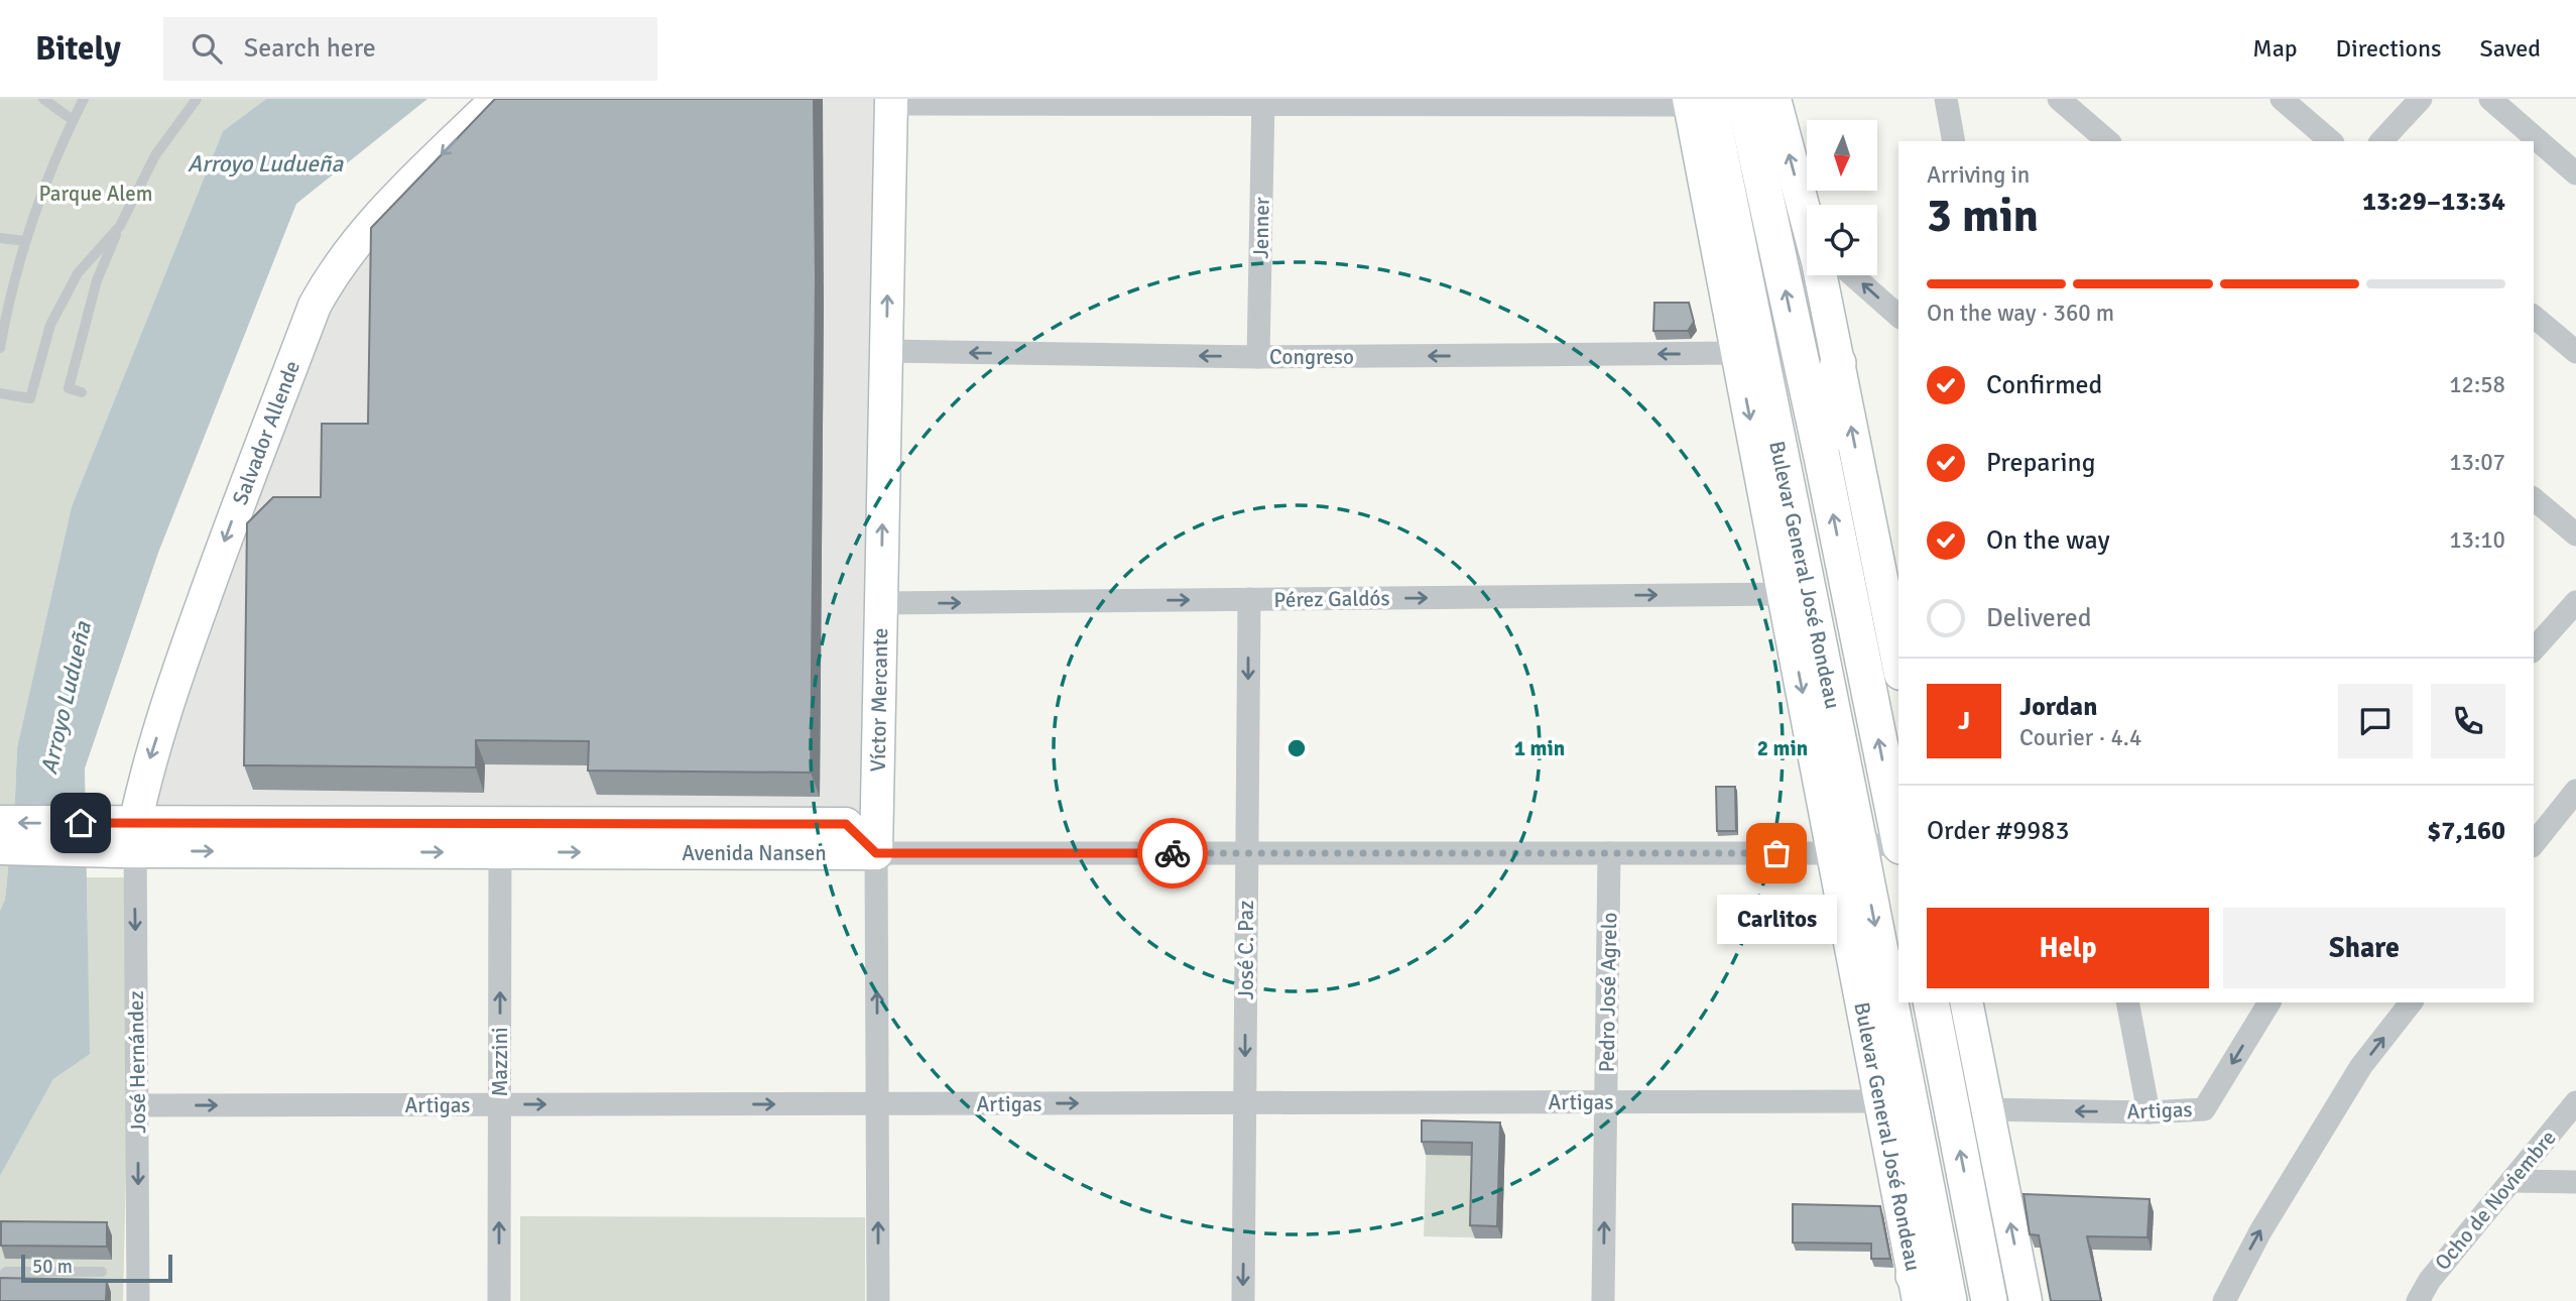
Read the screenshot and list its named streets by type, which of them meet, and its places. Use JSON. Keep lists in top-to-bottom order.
{
  "streets": {
    "main road": ["Bulevar General José Rondeau"],
    "street": [
      "Jenner",
      "Congreso",
      "Salvador Allende",
      "Pérez Galdós",
      "Víctor Mercante",
      "Avenida Nansen",
      "José C. Paz",
      "Pedro José Agrelo",
      "José Hernández",
      "Mazzini",
      "Artigas",
      "Ocho de Noviembre"
    ]
  },
  "crossings": [
    ["Jenner", "Congreso"],
    ["Congreso", "Bulevar General José Rondeau"],
    ["Congreso", "Víctor Mercante"],
    ["Salvador Allende", "Avenida Nansen"],
    ["Salvador Allende", "José Hernández"],
    ["Bulevar General José Rondeau", "Pérez Galdós"],
    ["Bulevar General José Rondeau", "Artigas"],
    ["Pérez Galdós", "Víctor Mercante"],
    ["Pérez Galdós", "José C. Paz"],
    ["Víctor Mercante", "Avenida Nansen"],
    ["Víctor Mercante", "Artigas"],
    ["Avenida Nansen", "José Hernández"],
    ["Avenida Nansen", "Mazzini"],
    ["José C. Paz", "Artigas"],
    ["Pedro José Agrelo", "Artigas"],
    ["José Hernández", "Artigas"],
    ["Mazzini", "Artigas"]
  ],
  "one_way": [
    "Congreso",
    "Salvador Allende",
    "Pérez Galdós",
    "Víctor Mercante",
    "José C. Paz",
    "Pedro José Agrelo",
    "José Hernández",
    "Mazzini"
  ],
  "water": ["Arroyo Ludueña"],
  "parks": ["Parque Alem"],
  "places": ["Carlitos"],
  "scale_bar": "50 m",
  "north": "bottom",
  "page": {
    "header": "Bitely",
    "search": "Search here",
    "nav": ["Map", "Directions", "Saved"],
    "heading": ["3 min", "Arriving in", "13:29–13:34"],
    "panel": [
      "Jordan",
      "Courier · 4.4",
      "Order #9983",
      "$7,160"
    ],
    "bar": "On the way · 360 m",
    "list": [
      ["Confirmed", "12:58"],
      ["Preparing", "13:07"],
      ["On the way", "13:10"],
      "Delivered"
    ],
    "round": "J",
    "buttons": ["Help", "Share"],
    "bubble": "Carlitos",
    "scale": "50 m"
  },
  "rings": ["1 min", "2 min"]
}
